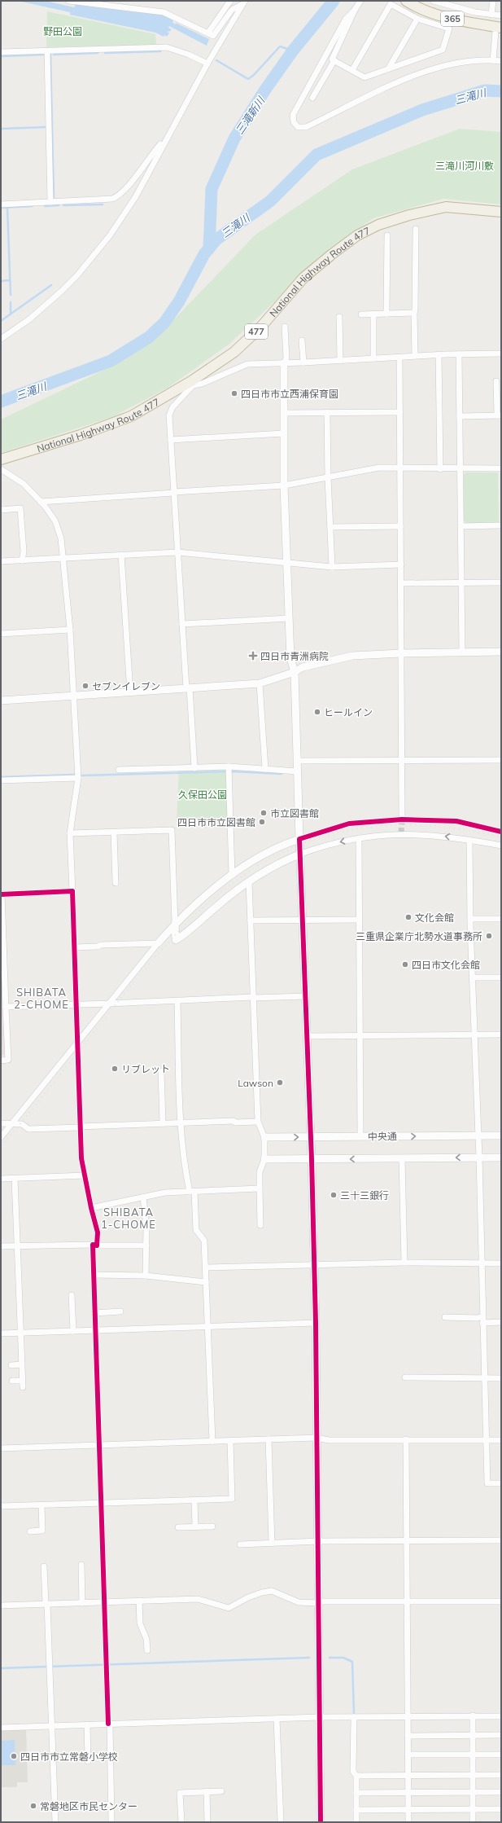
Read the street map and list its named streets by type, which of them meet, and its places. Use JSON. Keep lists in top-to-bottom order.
{
  "streets": {
    "highway": ["365", "National Highway Route 477", "477"],
    "street": ["中央通"]
  },
  "districts": ["SHIBATA 2-CHOME", "SHIBATA 1-CHOME"],
  "water": ["三滝川", "三滝新川"],
  "parks": ["野田公園", "三滝川河川敷", "久保田公園"],
  "places": {
    "other": [
      "四日市市立西浦保育園",
      "セブンイレブン",
      "ヒールイン",
      "市立図書館",
      "四日市市立図書館",
      "文化会館",
      "三重県企業庁北勢水道事務所",
      "四日市文化会館",
      "リブレット",
      "Lawson",
      "三十三銀行",
      "四日市市立常磐小学校",
      "常磐地区市民センター"
    ],
    "health": ["四日市青洲病院"]
  }
}
